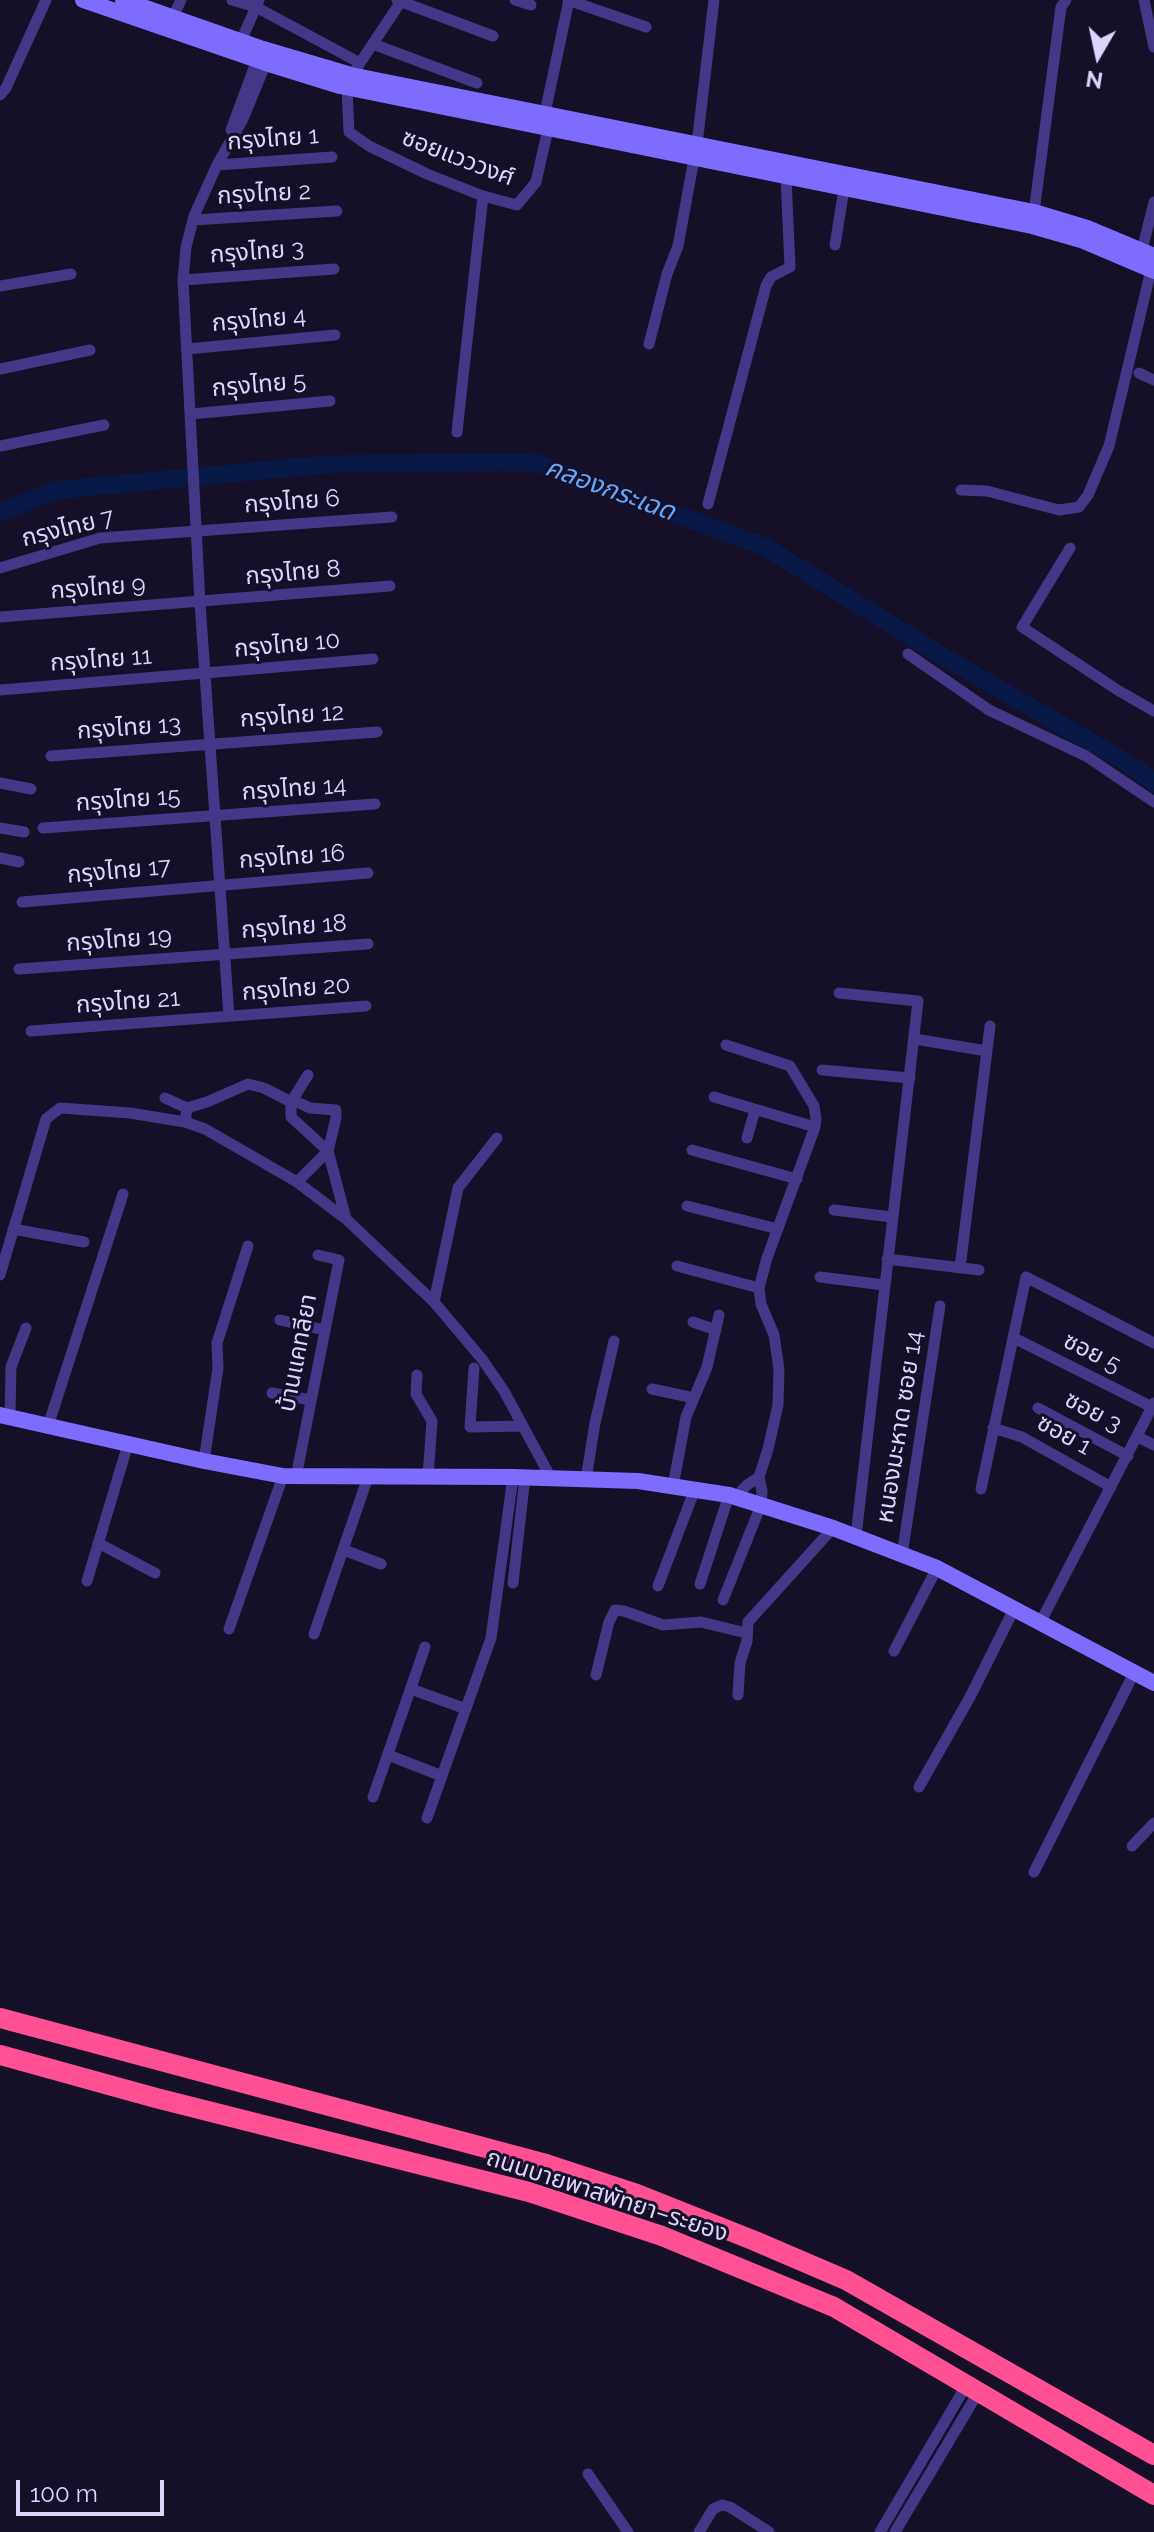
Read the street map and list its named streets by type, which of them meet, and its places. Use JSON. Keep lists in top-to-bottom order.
{
  "streets": {
    "highway": ["ถนนบายพาสพัทยา–ระยอง"],
    "street": [
      "กรุงไทย 1",
      "ซอยแวววงศ์",
      "กรุงไทย 2",
      "กรุงไทย 3",
      "กรุงไทย 4",
      "กรุงไทย 5",
      "กรุงไทย 6",
      "กรุงไทย 7",
      "กรุงไทย 8",
      "กรุงไทย 9",
      "กรุงไทย 10",
      "กรุงไทย 11",
      "กรุงไทย 12",
      "กรุงไทย 13",
      "กรุงไทย 14",
      "กรุงไทย 15",
      "กรุงไทย 16",
      "กรุงไทย 17",
      "กรุงไทย 18",
      "กรุงไทย 19",
      "กรุงไทย 20",
      "กรุงไทย 21",
      "บ้านแคทลียา",
      "ซอย 5",
      "ซอย 3",
      "หนองมะหาด ซอย 14",
      "ซอย 1"
    ]
  },
  "crossings": [
    ["กรุงไทย 6", "กรุงไทย 7"],
    ["กรุงไทย 8", "กรุงไทย 9"],
    ["กรุงไทย 10", "กรุงไทย 11"],
    ["กรุงไทย 12", "กรุงไทย 13"],
    ["กรุงไทย 14", "กรุงไทย 15"],
    ["กรุงไทย 16", "กรุงไทย 17"],
    ["กรุงไทย 18", "กรุงไทย 19"],
    ["กรุงไทย 20", "กรุงไทย 21"]
  ],
  "water": ["คลองกระเฉด"],
  "scale_bar": "100 m",
  "north": "bottom"
}
